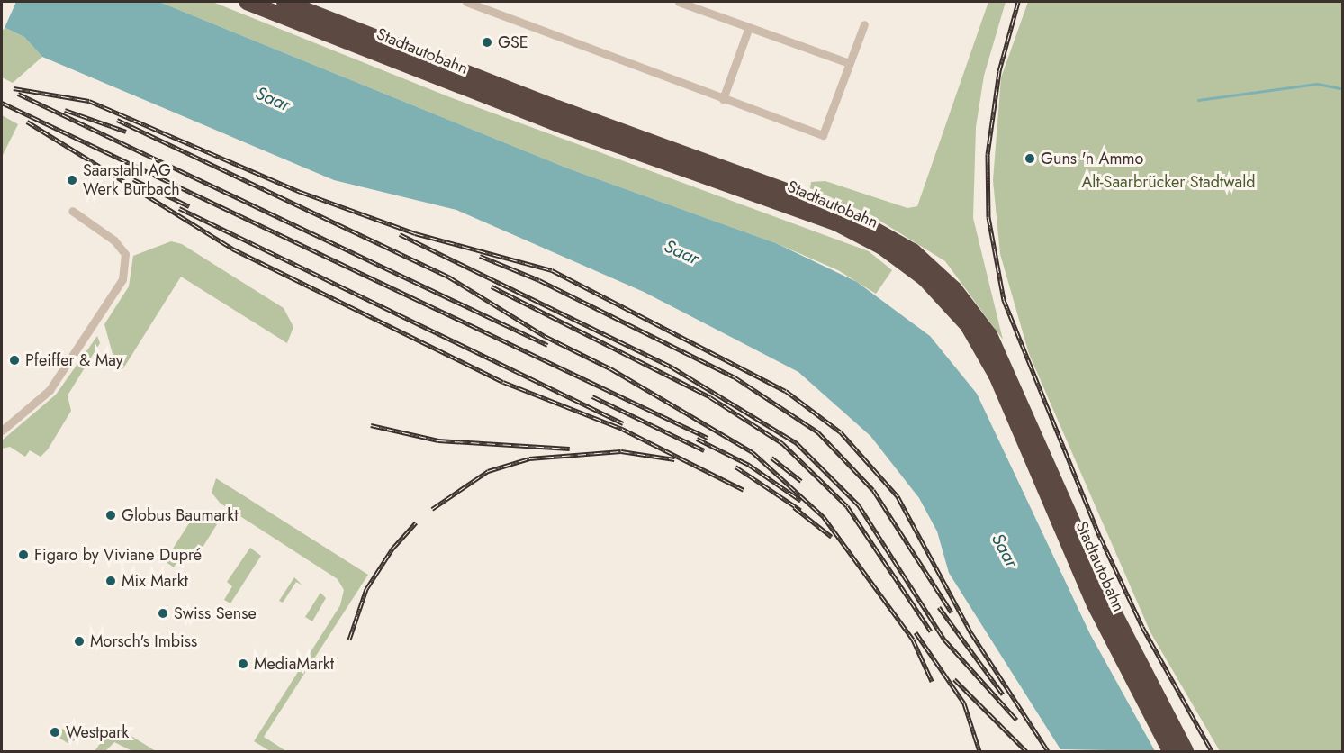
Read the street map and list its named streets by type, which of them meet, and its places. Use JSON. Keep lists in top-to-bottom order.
{
  "streets": {
    "highway": ["Stadtautobahn"]
  },
  "water": ["Saar"],
  "parks": ["Alt-Saarbrücker Stadtwald"],
  "places": [
    "GSE",
    "Guns 'n Ammo",
    "Saarstahl AG Werk Burbach",
    "Pfeiffer & May",
    "Globus Baumarkt",
    "Figaro by Viviane Dupré",
    "Mix Markt",
    "Swiss Sense",
    "Morsch's Imbiss",
    "MediaMarkt",
    "Westpark"
  ]
}
